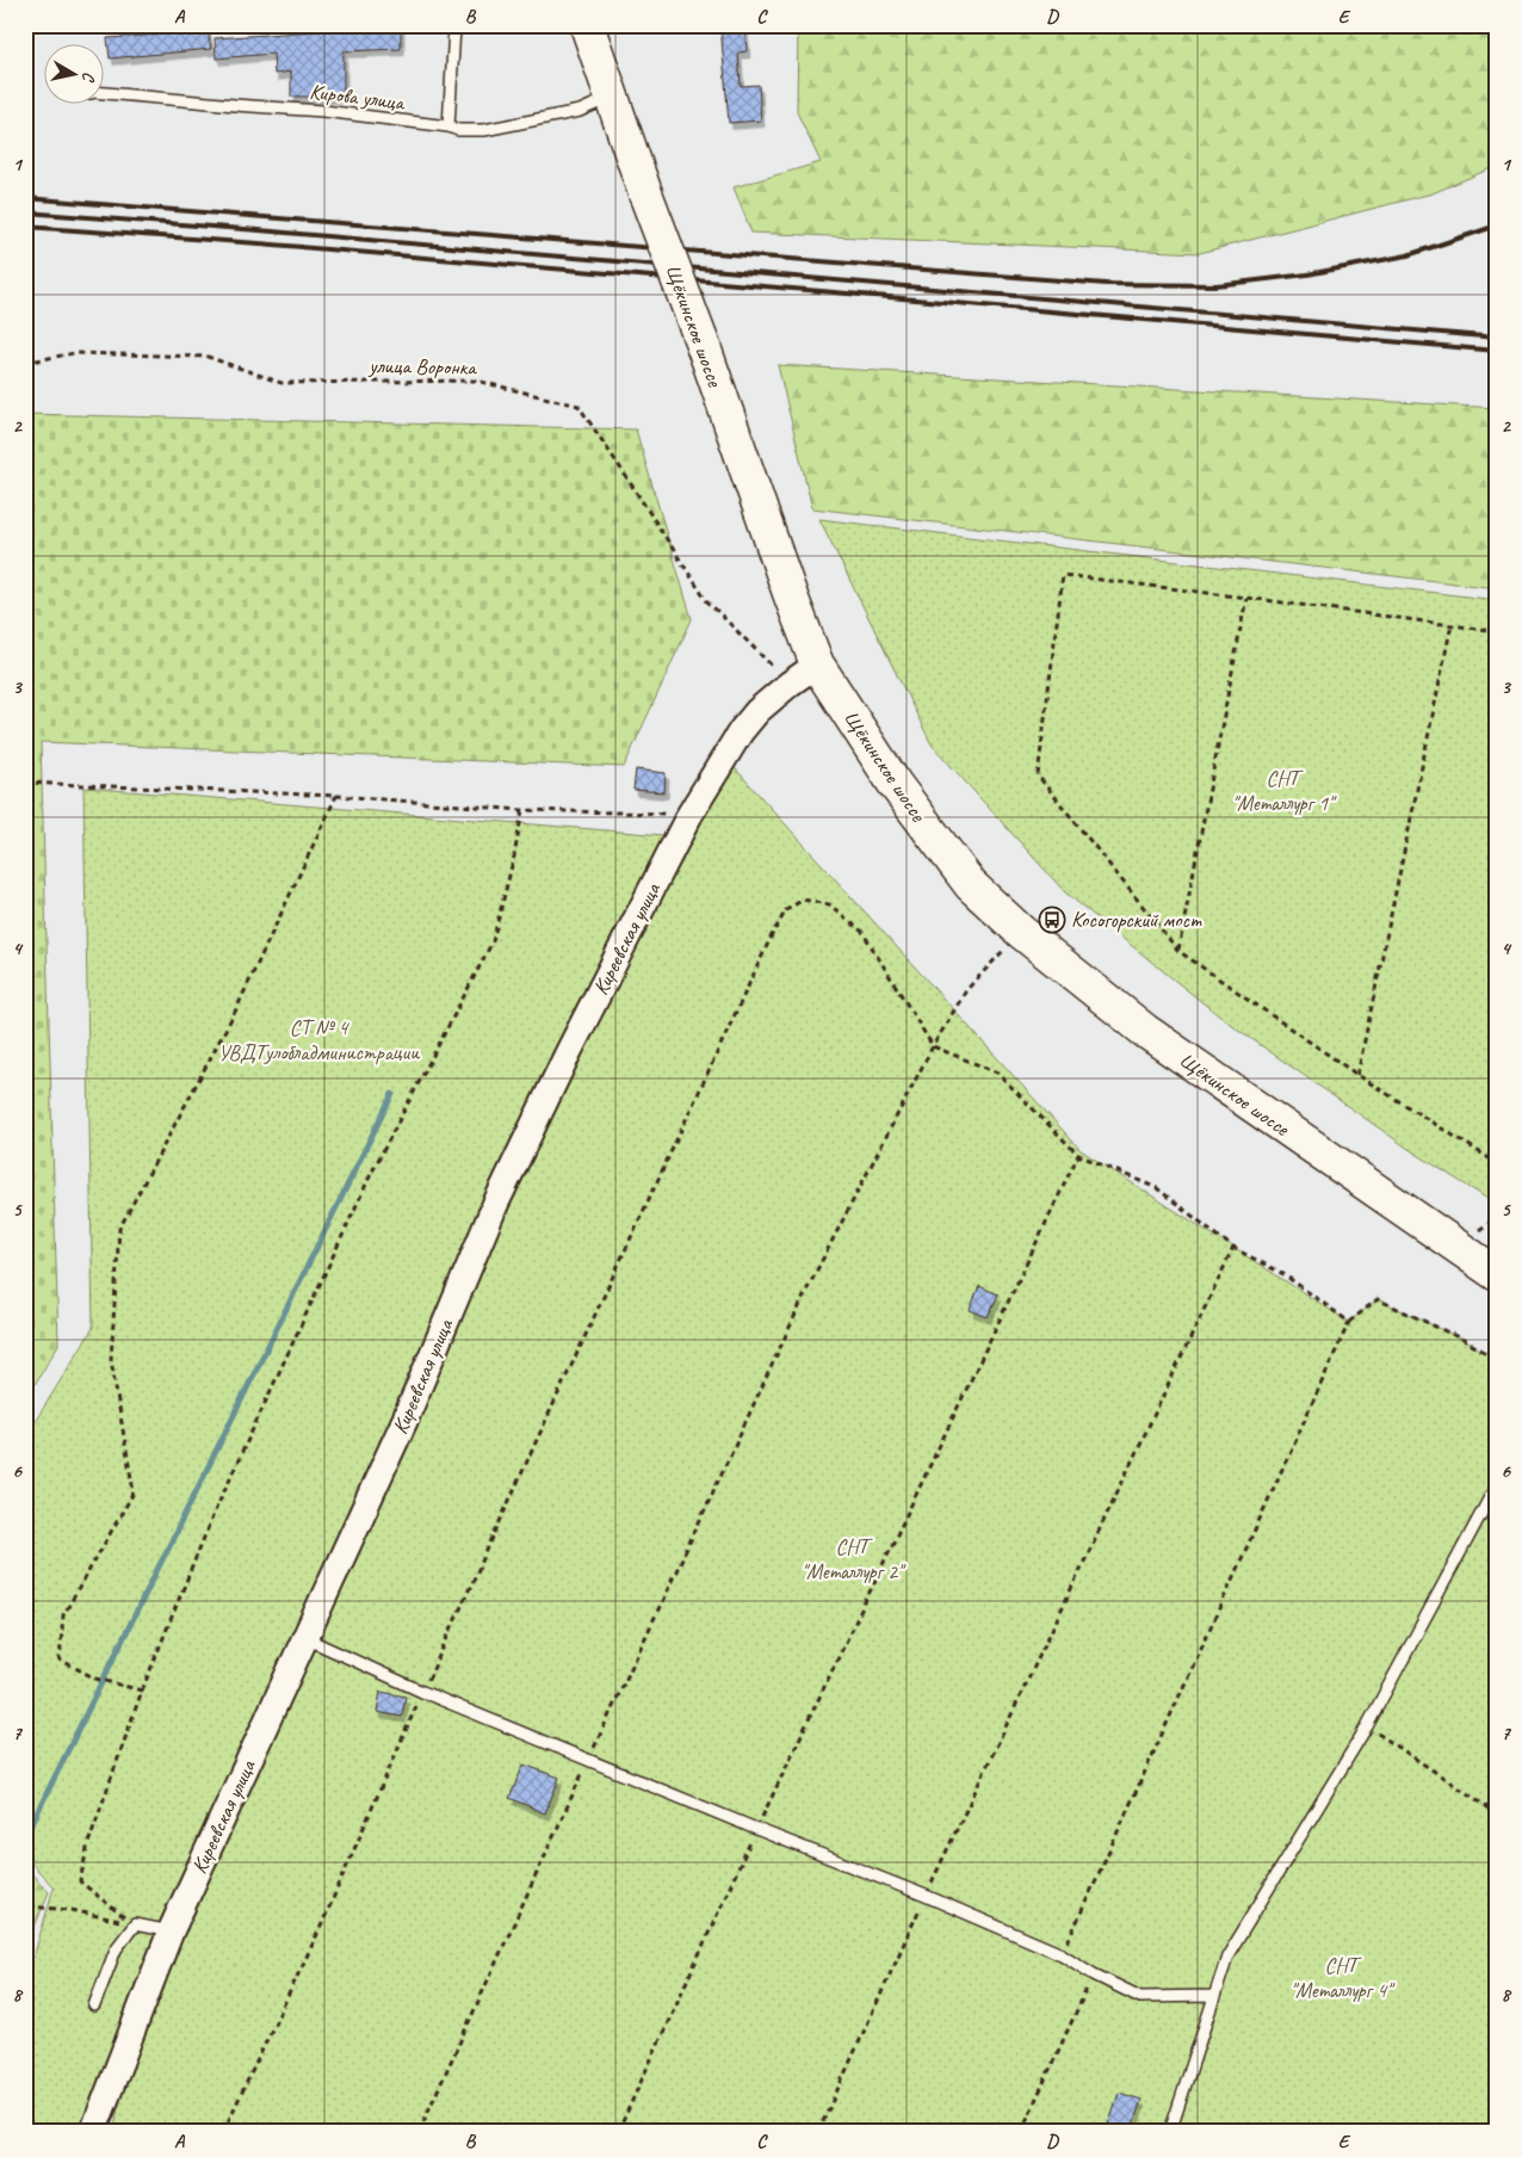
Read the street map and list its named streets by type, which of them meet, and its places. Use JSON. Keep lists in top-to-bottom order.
{
  "streets": {
    "main road": ["Щёкинское шоссе"],
    "street": ["Киреевская улица"],
    "lane": ["Кирова улица"],
    "path": ["улица Воронка"]
  },
  "crossings": [
    ["Кирова улица", "Щёкинское шоссе"],
    ["Щёкинское шоссе", "Киреевская улица"],
    ["улица Воронка", "Киреевская улица"]
  ],
  "parks": [
    "СНТ \"Металлург 1\"",
    "СТ № 4 УВДТулобладминистрации",
    "СНТ \"Металлург 2\"",
    "СНТ \"Металлург 4\""
  ],
  "places": {
    "bus stop": ["Косогорский мост"]
  },
  "north": "right",
  "grid": {
    "columns": [
      "A",
      "B",
      "C",
      "D",
      "E"
    ],
    "rows": [
      "1",
      "2",
      "3",
      "4",
      "5",
      "6",
      "7",
      "8"
    ]
  }
}
